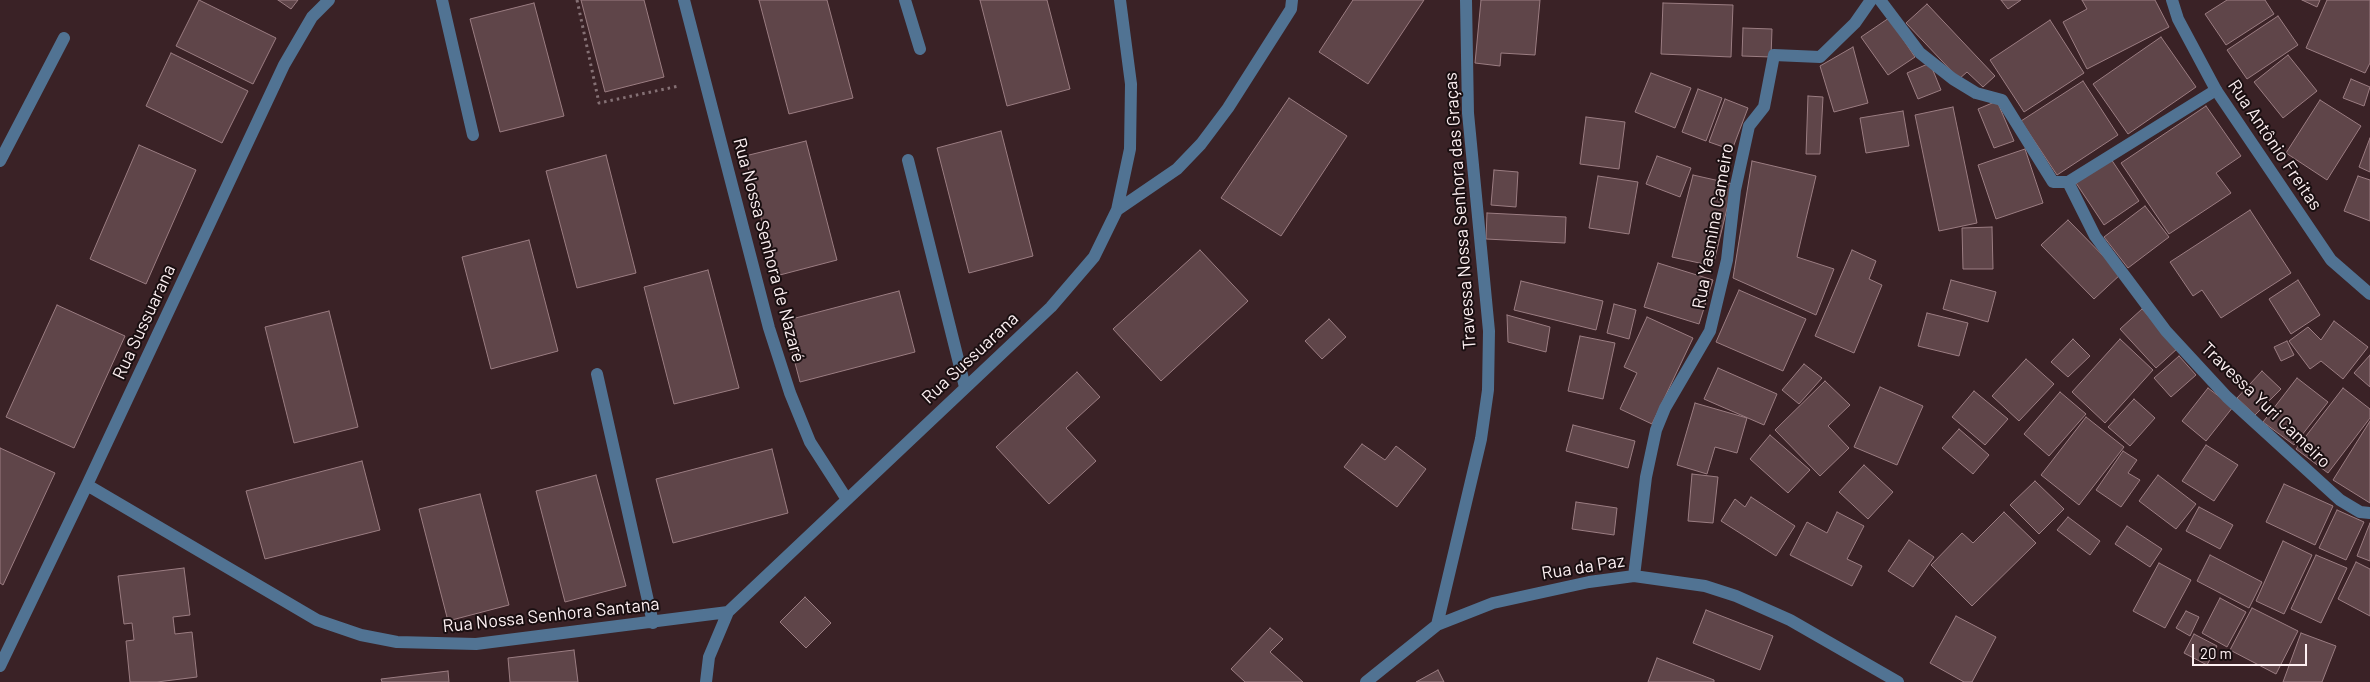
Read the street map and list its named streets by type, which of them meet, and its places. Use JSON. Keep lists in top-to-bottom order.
{
  "streets": {
    "street": [
      "Rua Antônio Freitas",
      "Travessa Nossa Senhora das Graças",
      "Rua Yasmina Cameiro",
      "Rua Nossa Senhora de Nazaré",
      "Rua Sussuarana",
      "Travessa Yuri Cameiro",
      "Rua da Paz",
      "Rua Nossa Senhora Santana"
    ]
  },
  "crossings": [
    ["Travessa Nossa Senhora das Graças", "Rua da Paz"],
    ["Rua Yasmina Cameiro", "Rua da Paz"],
    ["Rua Nossa Senhora de Nazaré", "Rua Sussuarana"],
    ["Rua Sussuarana", "Rua Nossa Senhora Santana"]
  ],
  "scale_bar": "20 m"
}
